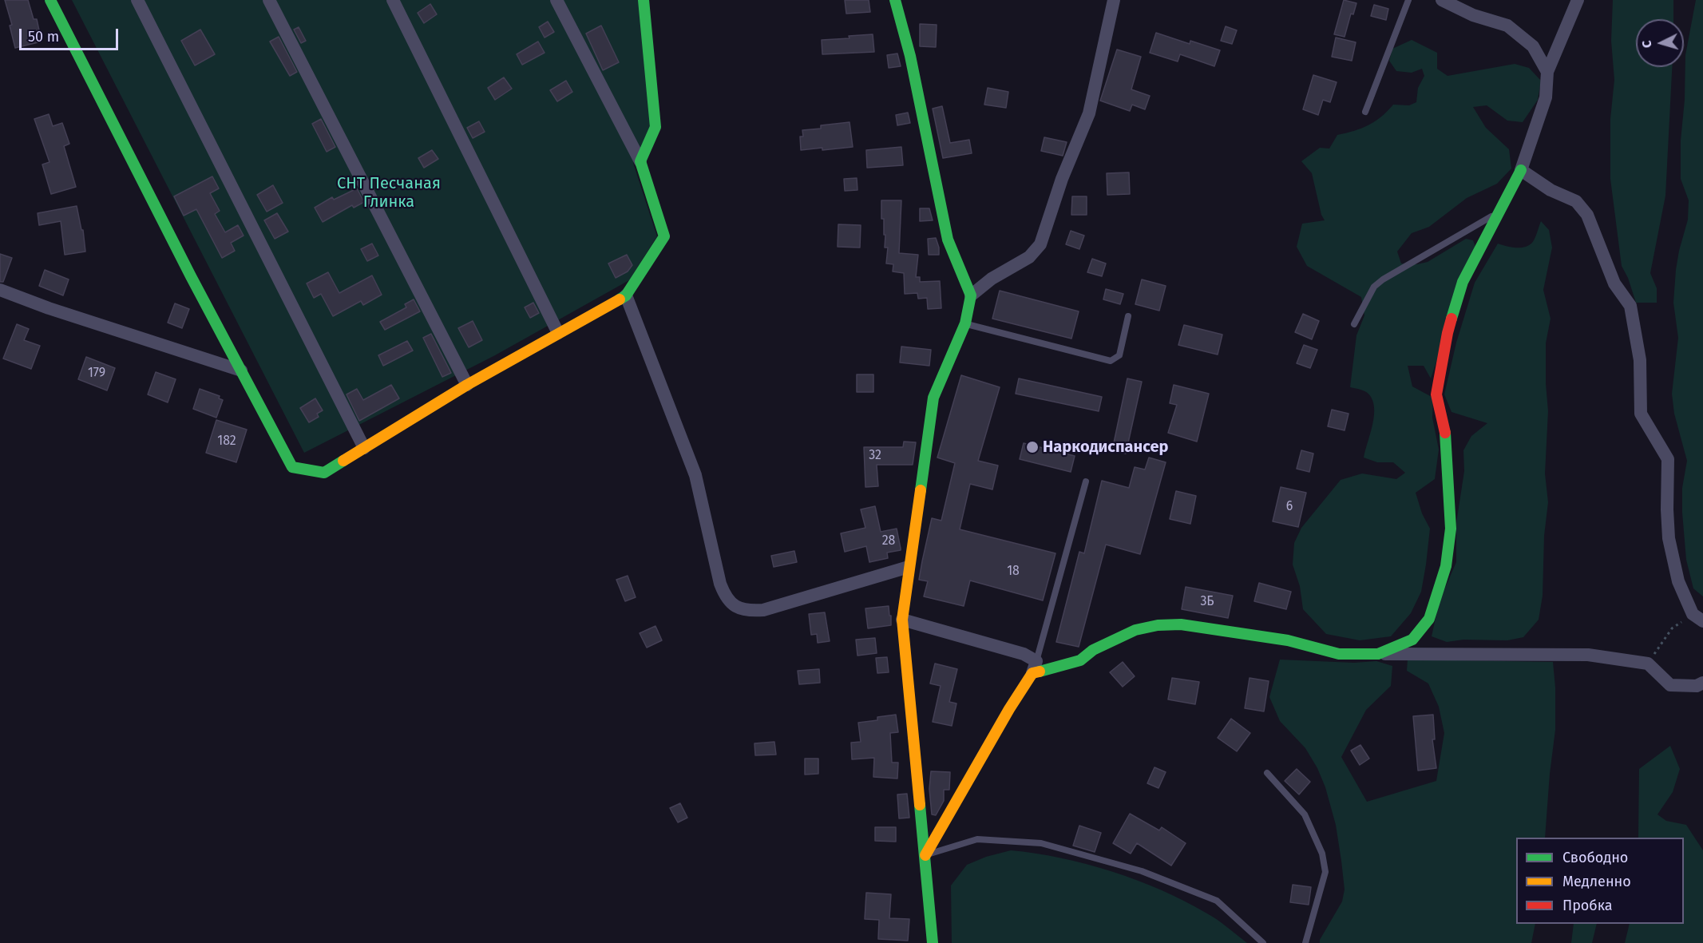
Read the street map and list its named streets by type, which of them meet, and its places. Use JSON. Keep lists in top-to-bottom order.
{
  "parks": ["СНТ Песчаная Глинка"],
  "places": ["Наркодиспансер"],
  "house_numbers": [
    "179",
    "182",
    "32",
    "6",
    "28",
    "18",
    "3Б"
  ],
  "legend": ["Свободно", "Медленно", "Пробка"],
  "scale_bar": "50 m",
  "north": "left"
}
